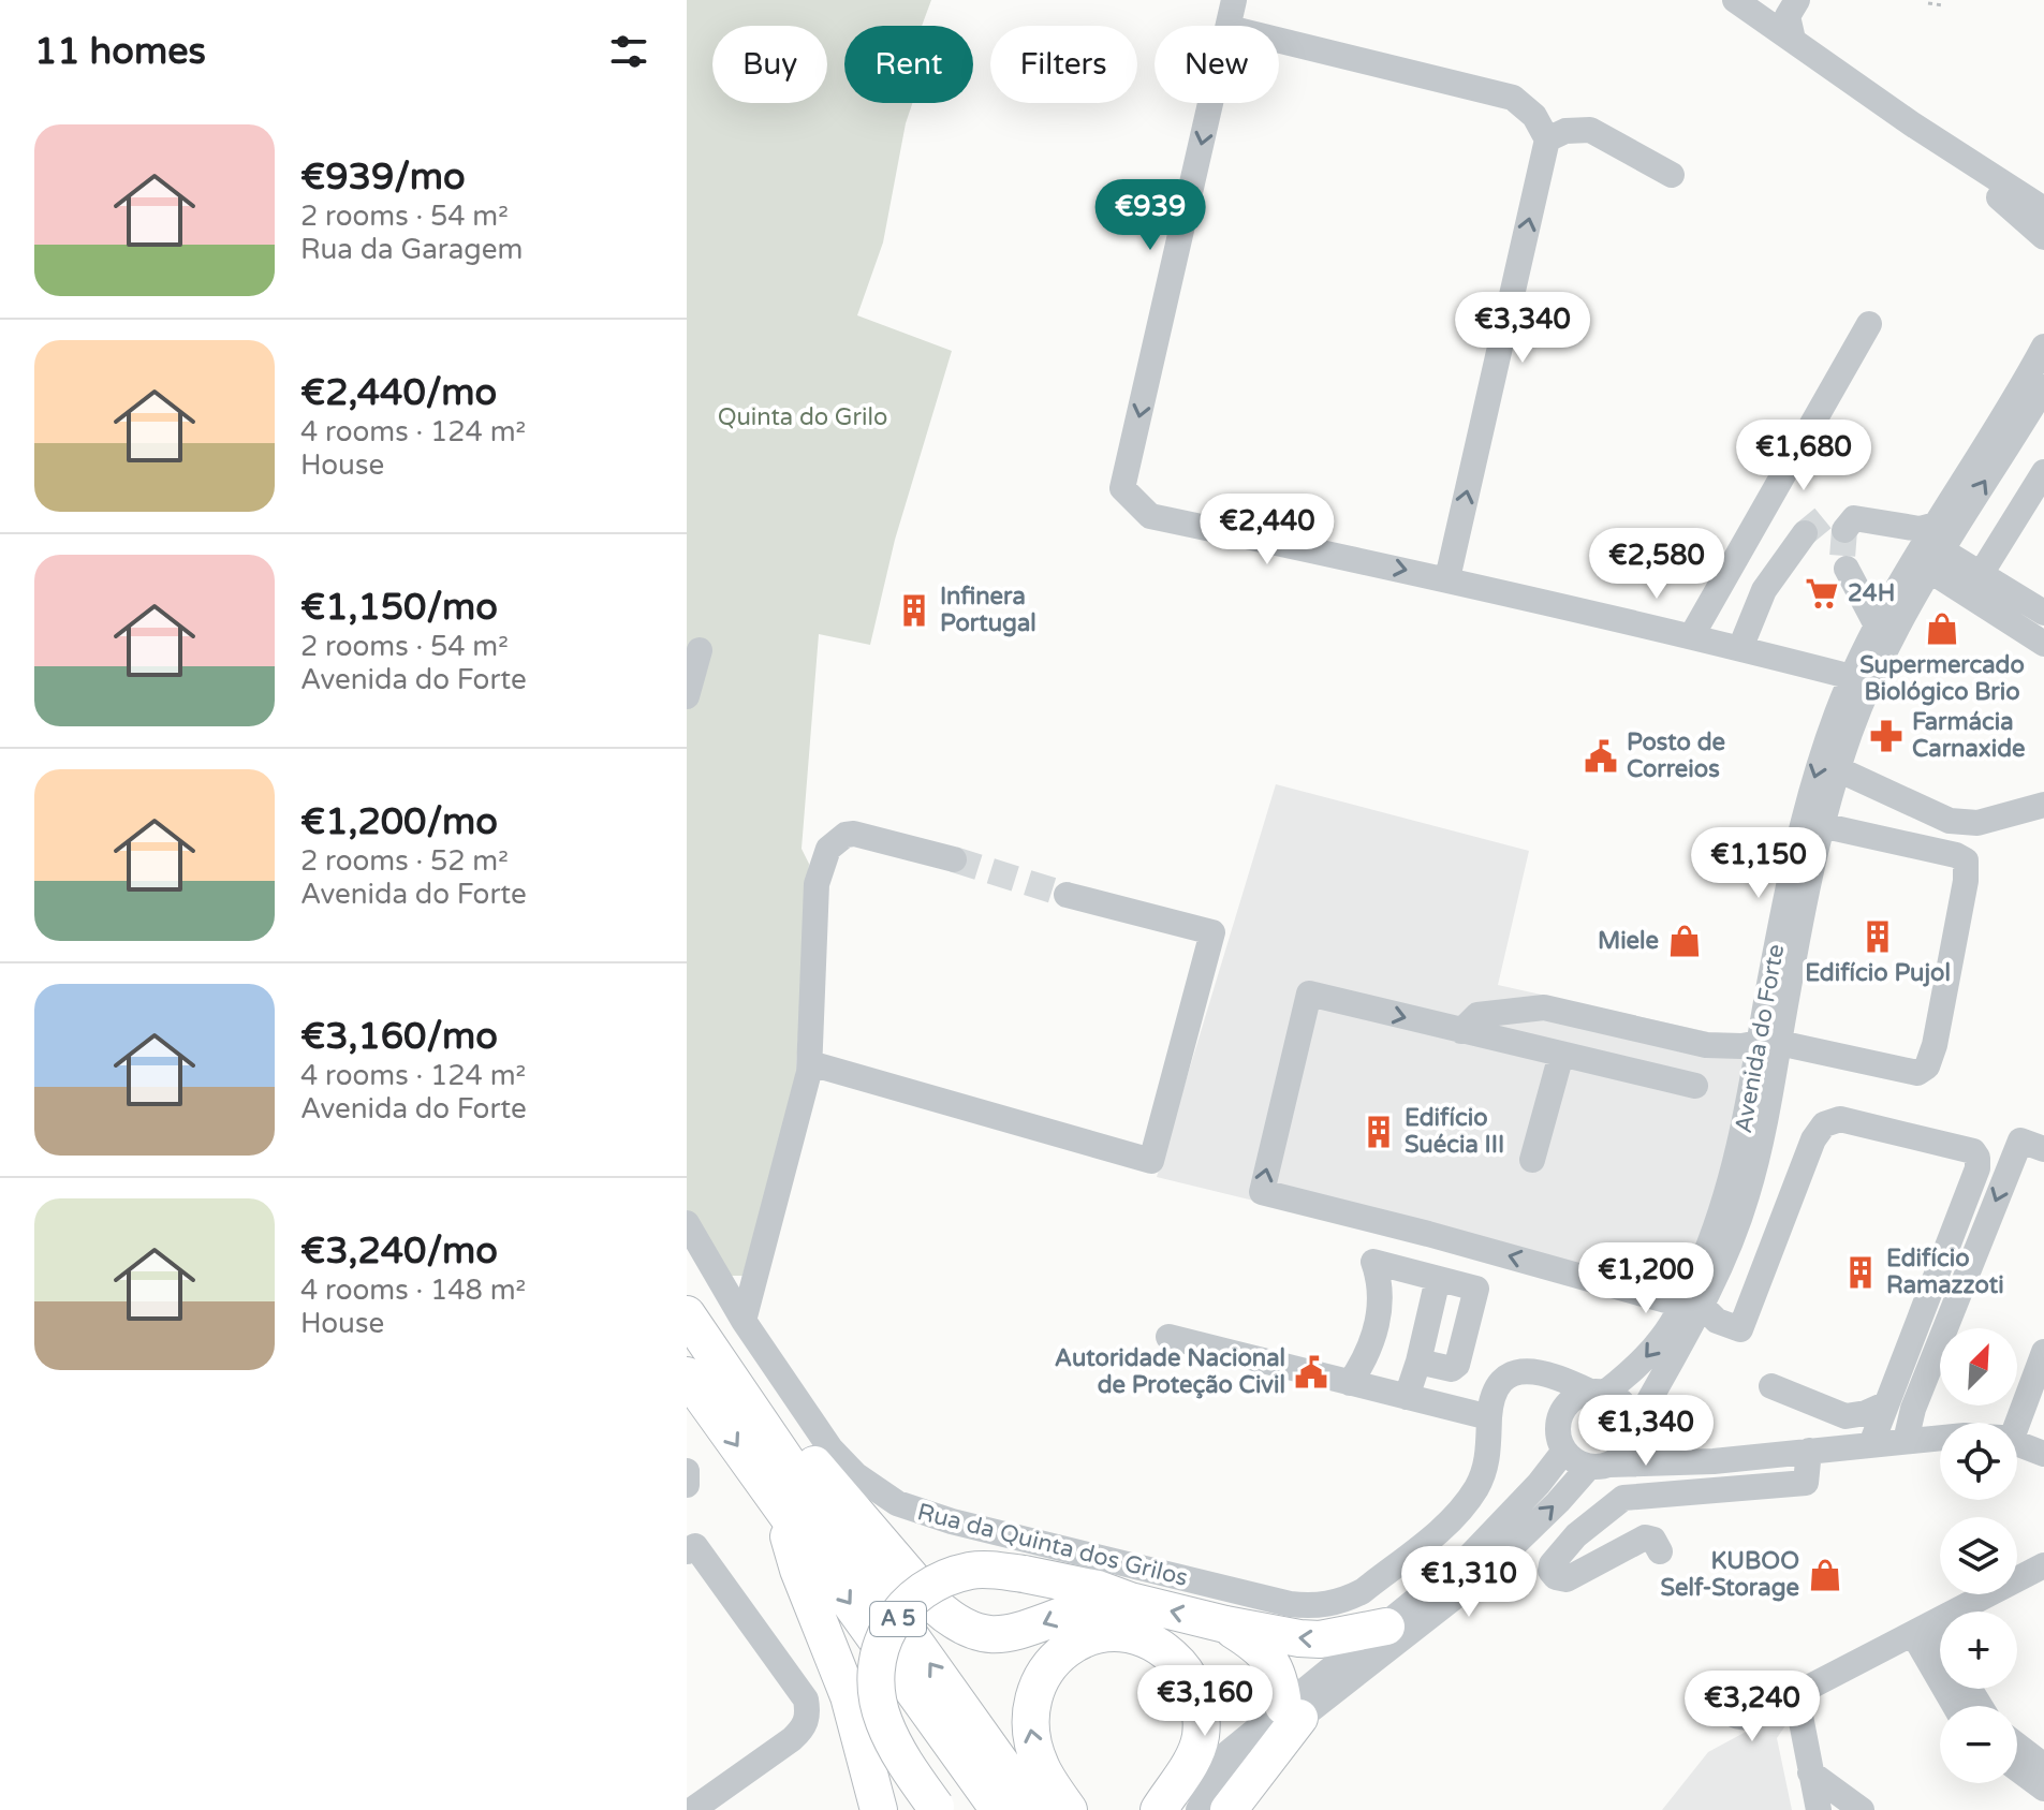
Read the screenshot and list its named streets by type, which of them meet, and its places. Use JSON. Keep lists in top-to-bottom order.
{
  "streets": {
    "highway": ["A 5"],
    "street": ["Avenida do Forte", "Rua da Quinta dos Grilos"]
  },
  "parks": ["Quinta do Grilo"],
  "places": {
    "supermarket": ["24H"],
    "building": [
      "Infinera Portugal",
      "Edifício Pujol",
      "Edifício Suécia III",
      "Edifício Ramazzoti"
    ],
    "shop": ["Supermercado Biológico Brio", "Miele", "KUBOO Self-Storage"],
    "pharmacy": ["Farmácia Carnaxide"],
    "public building": ["Posto de Correios", "Autoridade Nacional de Proteção Civil"]
  },
  "north": "top right",
  "page": {
    "heading": "11 homes",
    "chip": [
      "Buy",
      "Rent",
      "Filters",
      "New"
    ],
    "list": [
      {
        "name": "€939/mo",
        "note": "2 rooms · 54 m² · Rua da Garagem"
      },
      {
        "name": "€2,440/mo",
        "note": "4 rooms · 124 m² · House"
      },
      {
        "name": "€1,150/mo",
        "note": "2 rooms · 54 m² · Avenida do Forte"
      },
      {
        "name": "€1,200/mo",
        "note": "2 rooms · 52 m² · Avenida do Forte"
      },
      {
        "name": "€3,160/mo",
        "note": "4 rooms · 124 m² · Avenida do Forte"
      },
      {
        "name": "€3,240/mo",
        "note": "4 rooms · 148 m² · House"
      }
    ],
    "price": [
      "€939",
      "€3,340",
      "€1,680",
      "€2,440",
      "€2,580",
      "€1,150",
      "€1,200",
      "€1,340",
      "€1,310",
      "€3,160",
      "€3,240"
    ],
    "map_buttons": ["+", "−"]
  }
}
